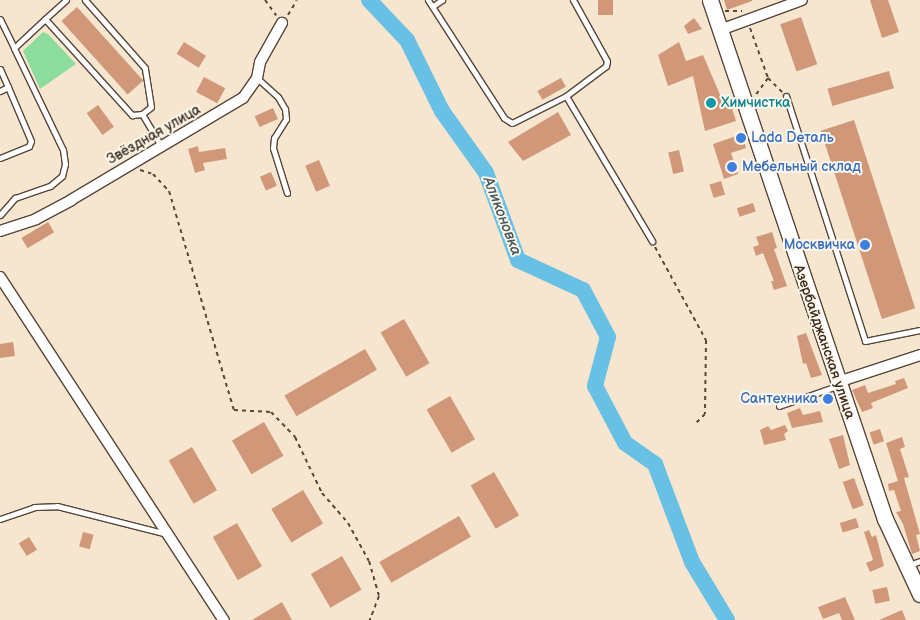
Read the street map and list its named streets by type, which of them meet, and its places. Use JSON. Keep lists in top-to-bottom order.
{
  "streets": {
    "main road": ["Азербайджанская улица"],
    "street": ["Звёздная улица"]
  },
  "water": ["Аликоновка"],
  "places": [
    "Химчистка",
    "Lada Dеталь",
    "Мебельный склад",
    "Москвичка",
    "Сантехника"
  ]
}
